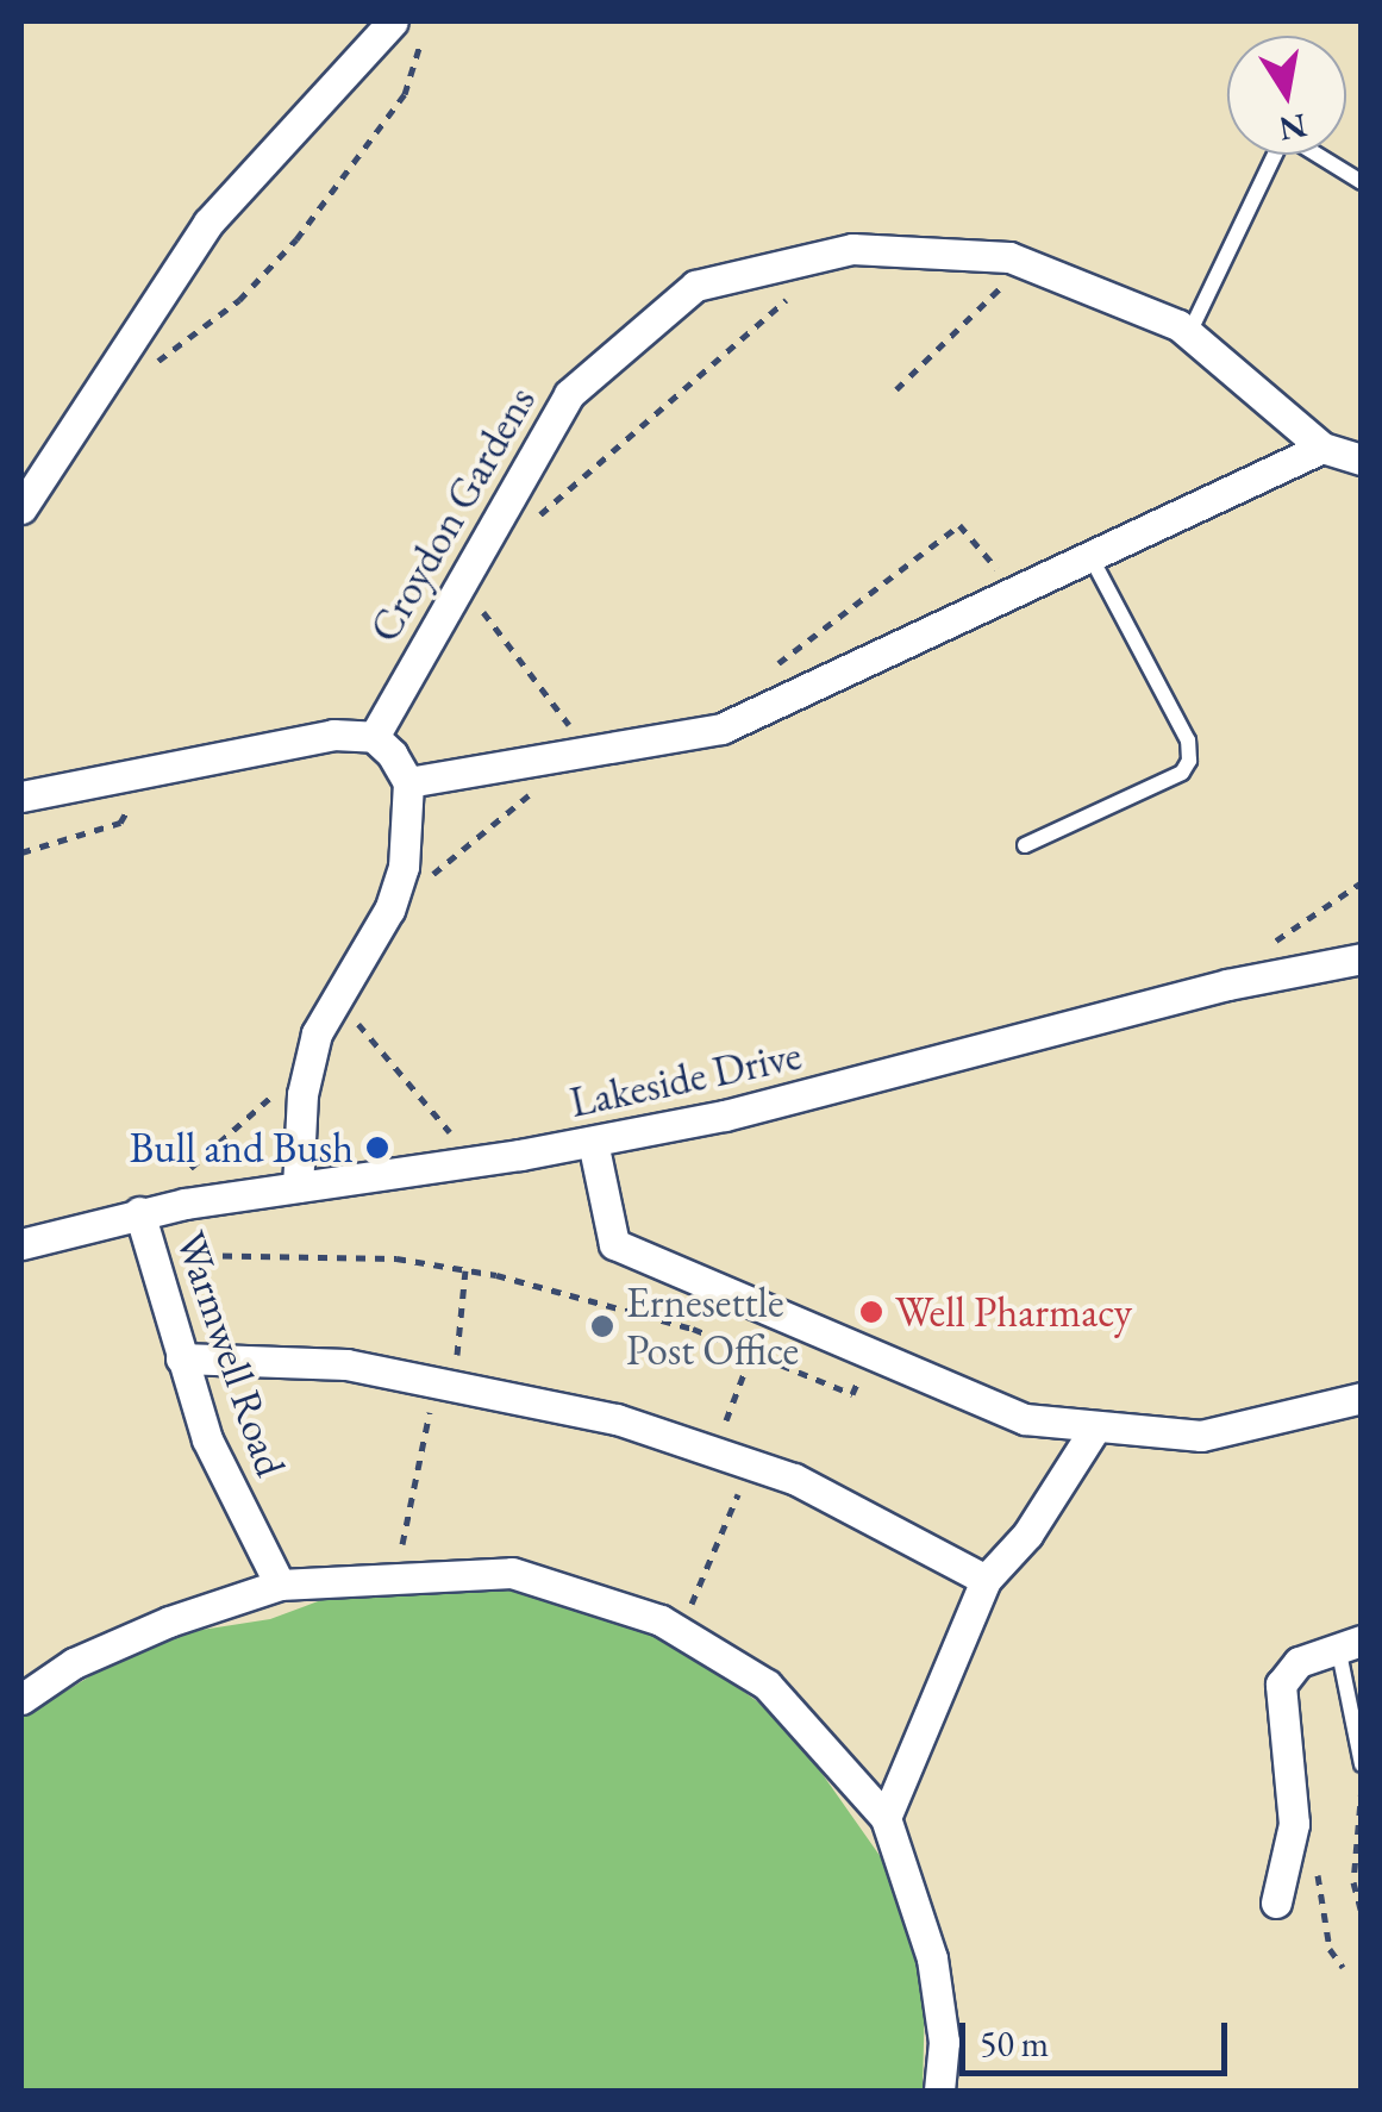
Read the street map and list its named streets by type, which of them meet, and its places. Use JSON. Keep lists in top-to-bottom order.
{
  "streets": {
    "street": ["Croydon Gardens", "Lakeside Drive", "Warmwell Road"]
  },
  "crossings": [
    ["Lakeside Drive", "Warmwell Road"]
  ],
  "places": ["Bull and Bush", "Well Pharmacy", "Ernesettle Post Office"],
  "scale_bar": "50 m",
  "north": "bottom"
}
